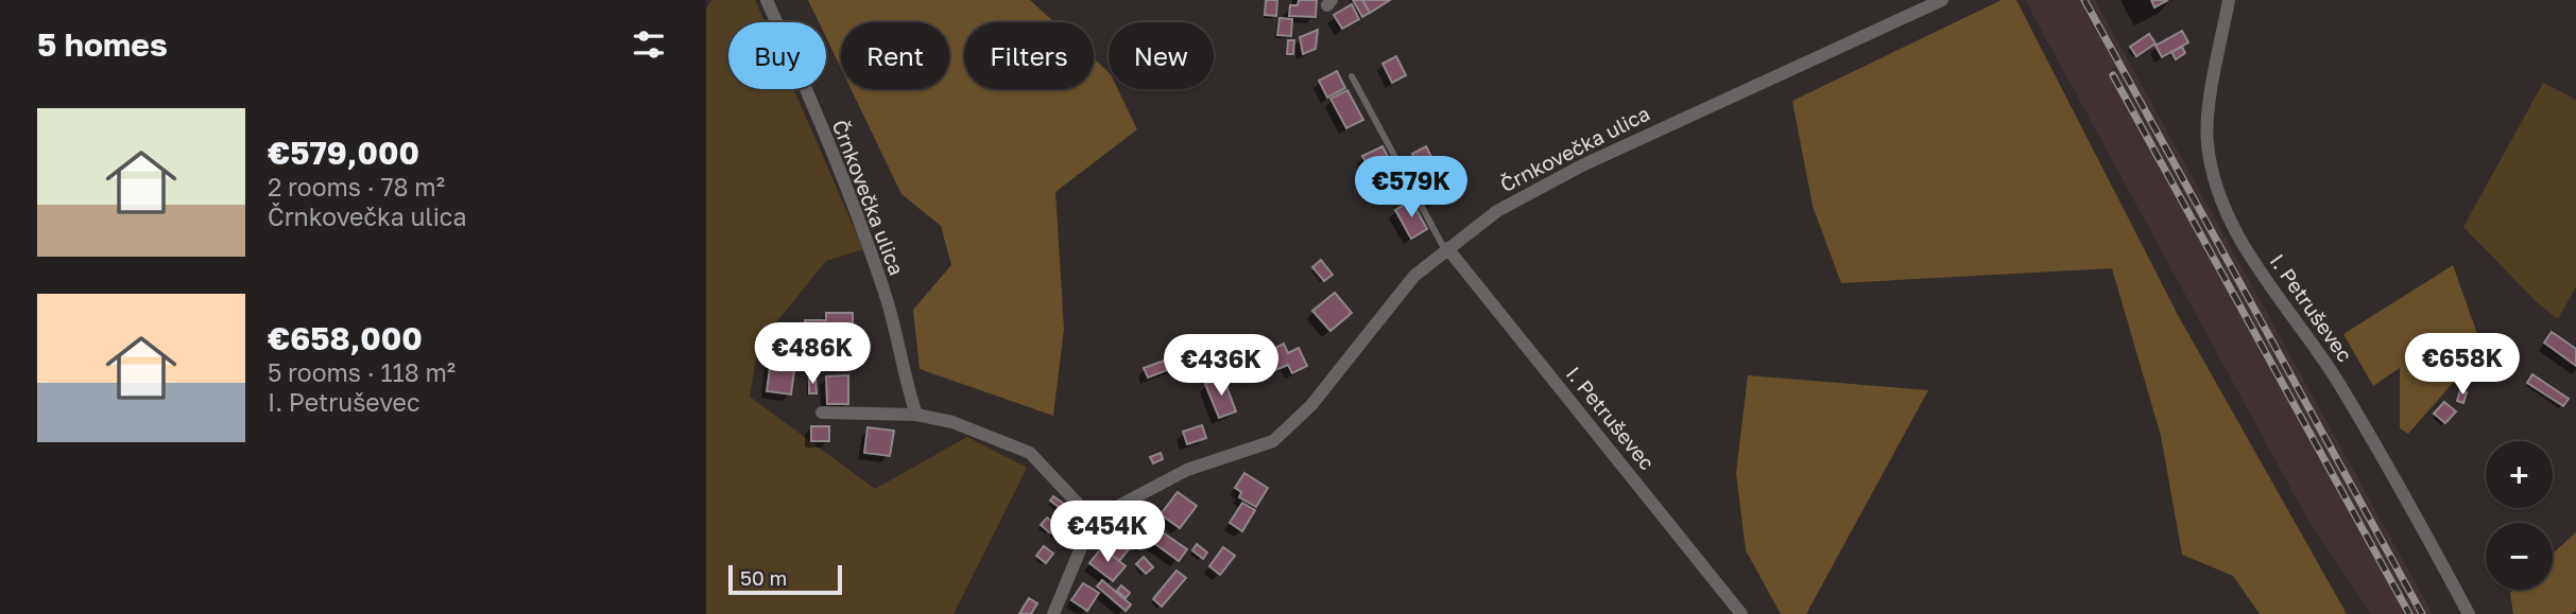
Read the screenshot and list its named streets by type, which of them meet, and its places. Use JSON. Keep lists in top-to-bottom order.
{
  "streets": {
    "street": ["Črnkovečka ulica", "I. Petruševec"]
  },
  "crossings": [
    ["Črnkovečka ulica", "I. Petruševec"]
  ],
  "scale_bar": "50 m",
  "page": {
    "heading": "5 homes",
    "chip": [
      "Buy",
      "Rent",
      "Filters",
      "New"
    ],
    "list": [
      {
        "name": "€579,000",
        "note": "2 rooms · 78 m² · Črnkovečka ulica"
      },
      {
        "name": "€658,000",
        "note": "5 rooms · 118 m² · I. Petruševec"
      }
    ],
    "price": [
      "€579K",
      "€486K",
      "€658K",
      "€436K",
      "€454K"
    ],
    "map_buttons": ["+", "−"],
    "scale": "50 m"
  }
}
